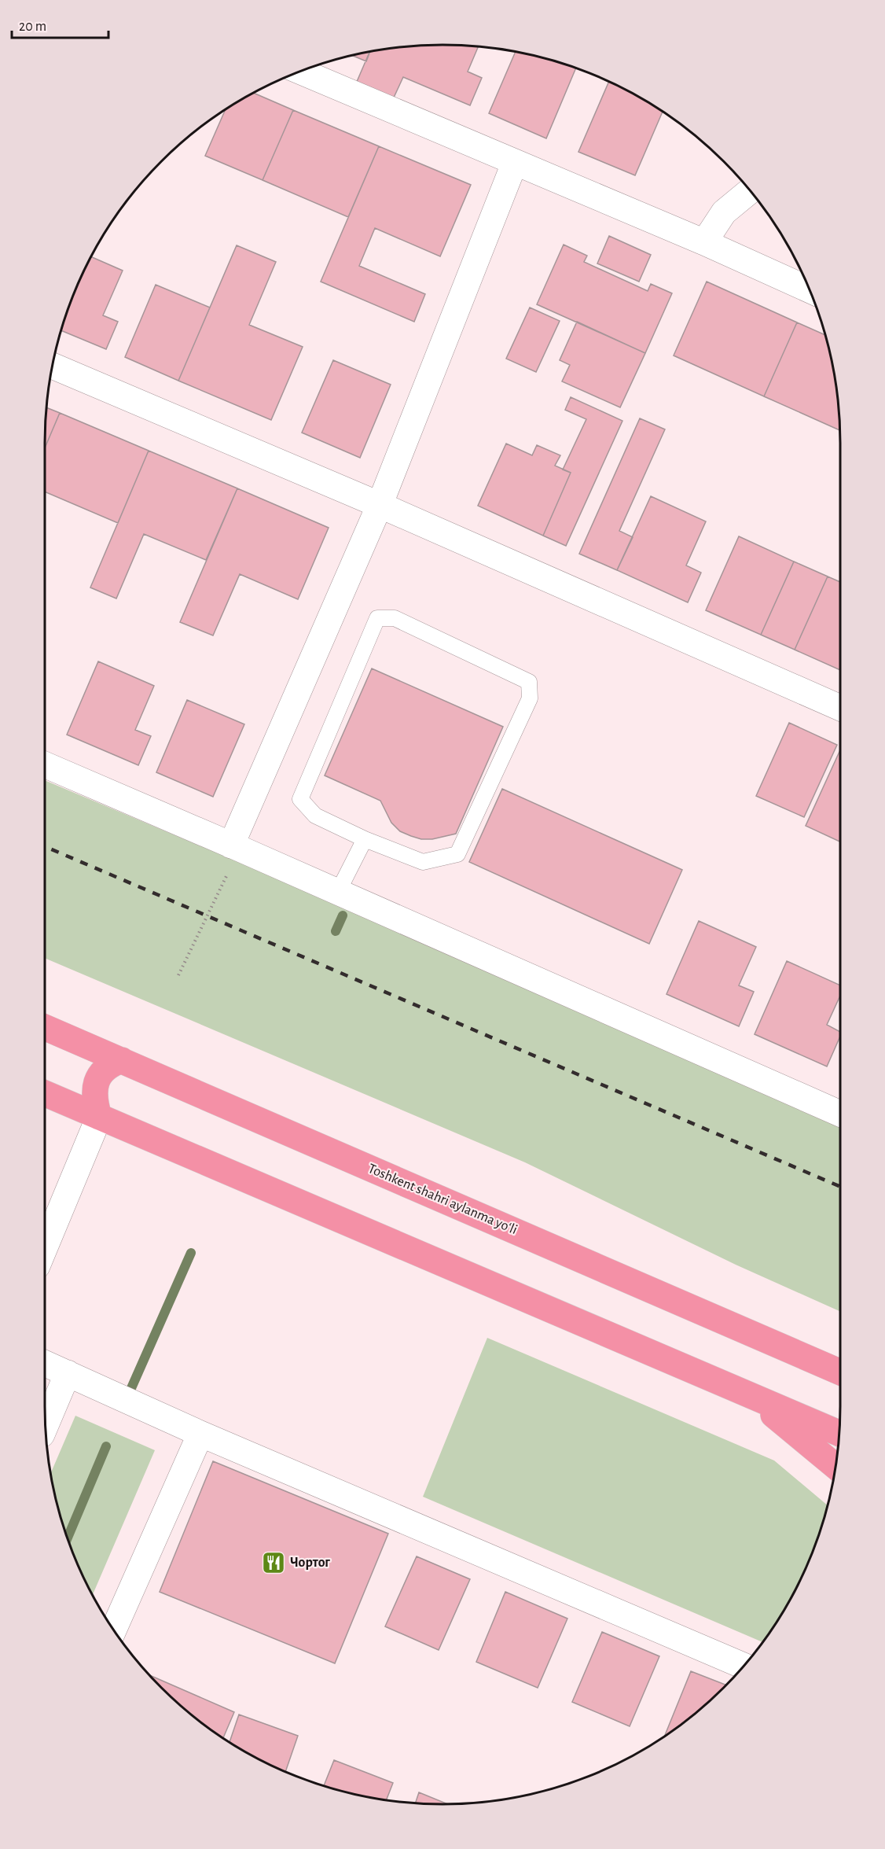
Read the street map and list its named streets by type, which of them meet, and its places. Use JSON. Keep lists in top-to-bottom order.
{
  "streets": {
    "highway": ["Toshkent shahri aylanma yoʻli"]
  },
  "places": {
    "restaurant": ["Чортог"]
  },
  "scale_bar": "20 m"
}
